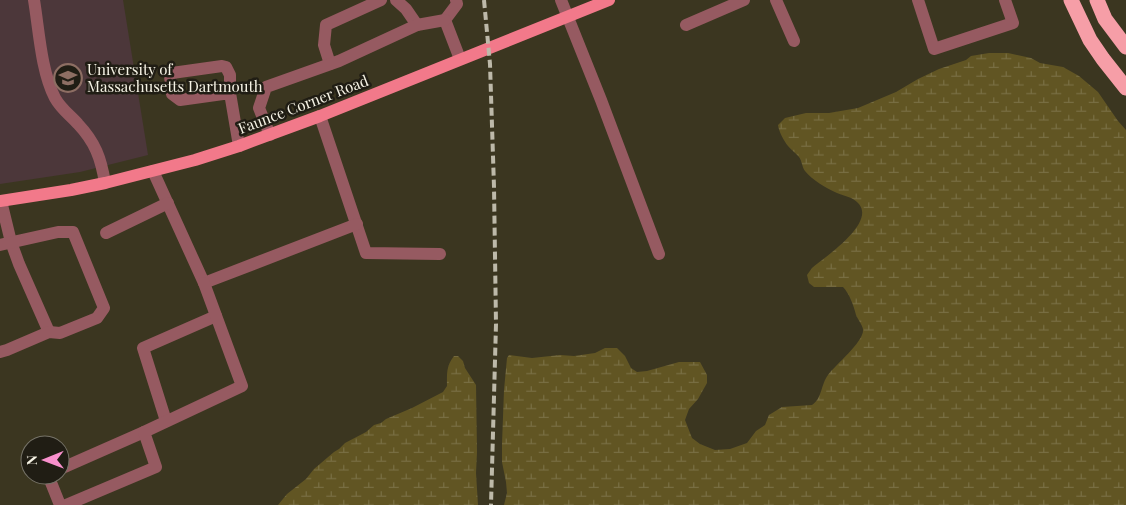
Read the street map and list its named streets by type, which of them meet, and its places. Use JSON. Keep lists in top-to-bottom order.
{
  "streets": {
    "main road": ["Faunce Corner Road"]
  },
  "places": {
    "school or university": ["University of Massachusetts Dartmouth"]
  },
  "north": "left"
}
